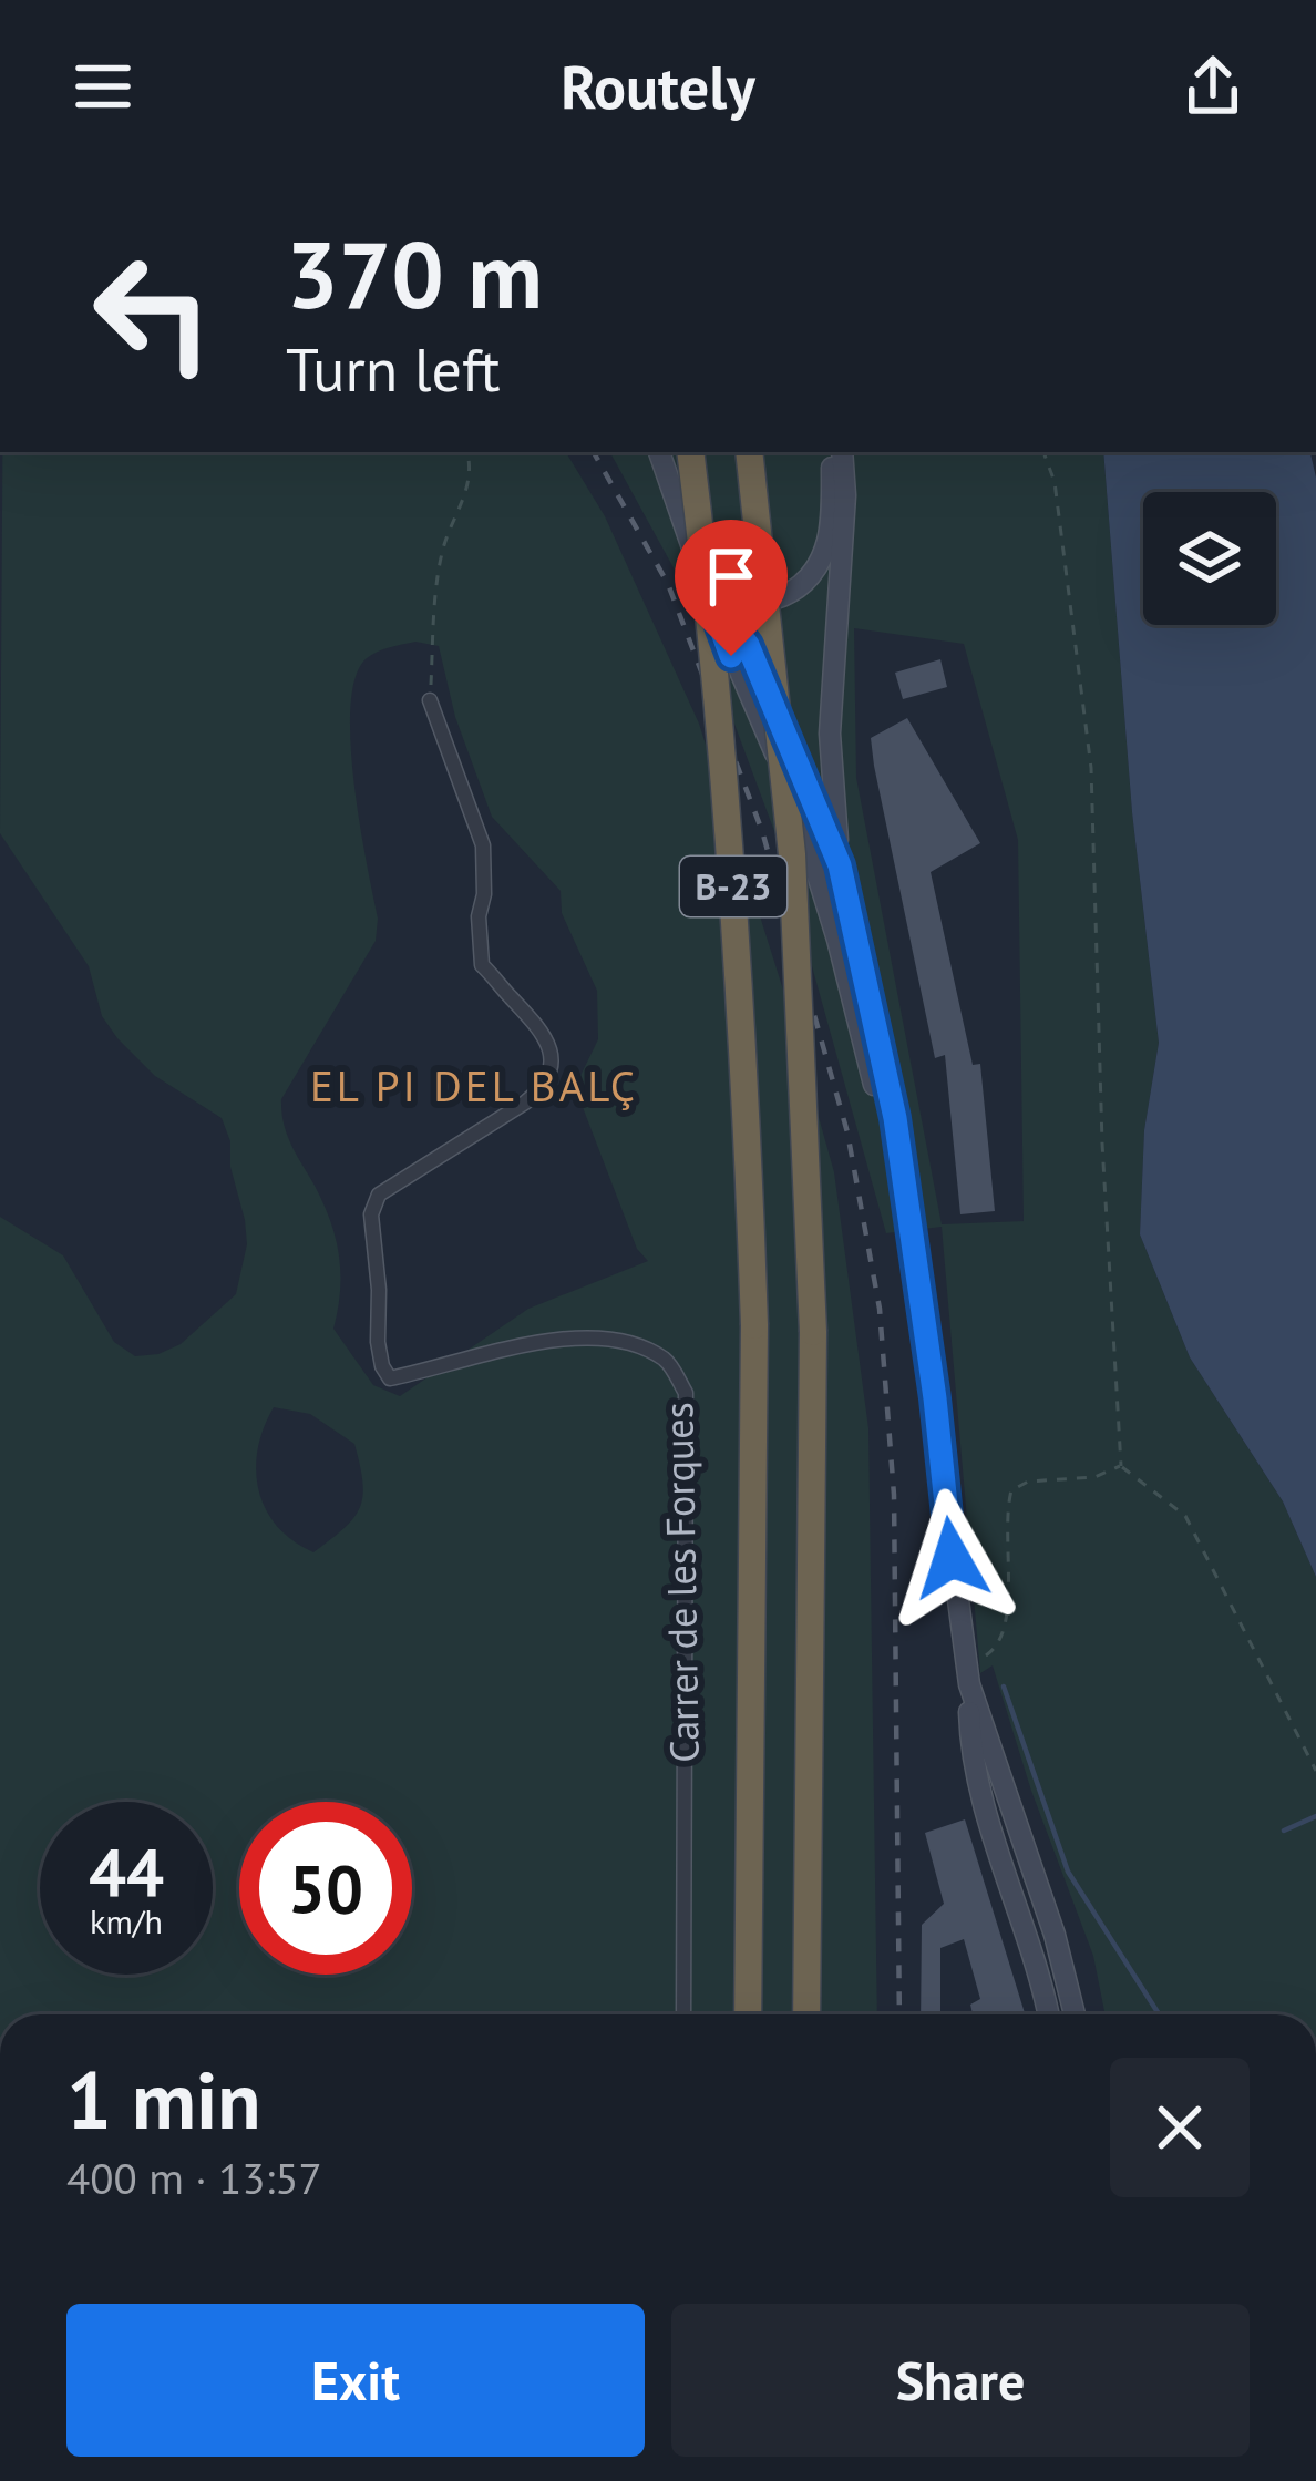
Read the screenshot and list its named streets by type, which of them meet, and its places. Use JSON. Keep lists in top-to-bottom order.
{
  "streets": {
    "highway": ["B-23"],
    "street": ["Carrer de les Forques"]
  },
  "districts": ["EL PI DEL BALÇ"],
  "page": {
    "header": "Routely",
    "turn": ["370 m", "Turn left"],
    "speed": "44 km/h",
    "limit": "50",
    "heading": ["1 min", "400 m · 13:57"],
    "buttons": ["Exit", "Share"]
  }
}
